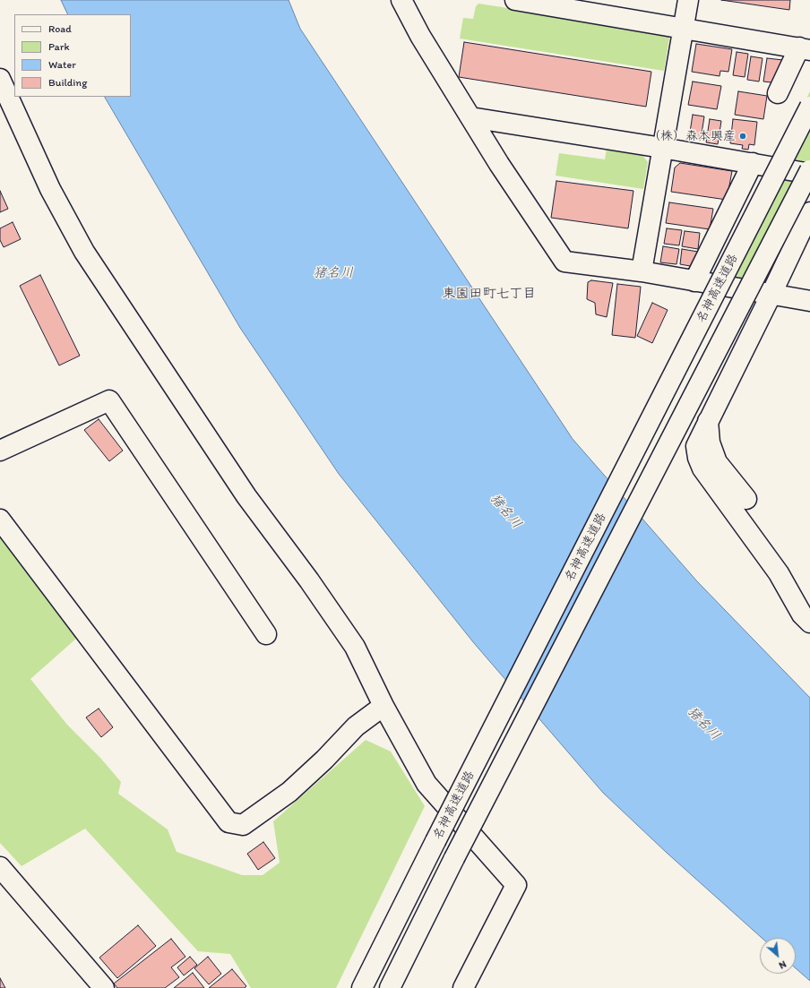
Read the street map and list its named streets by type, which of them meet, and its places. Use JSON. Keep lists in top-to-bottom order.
{
  "streets": {
    "main road": ["名神高速道路"]
  },
  "districts": ["東園田町七丁目"],
  "water": ["猪名川"],
  "places": ["（株）森本興産"],
  "legend": [
    "Road",
    "Park",
    "Water",
    "Building"
  ],
  "north": "bottom right"
}
